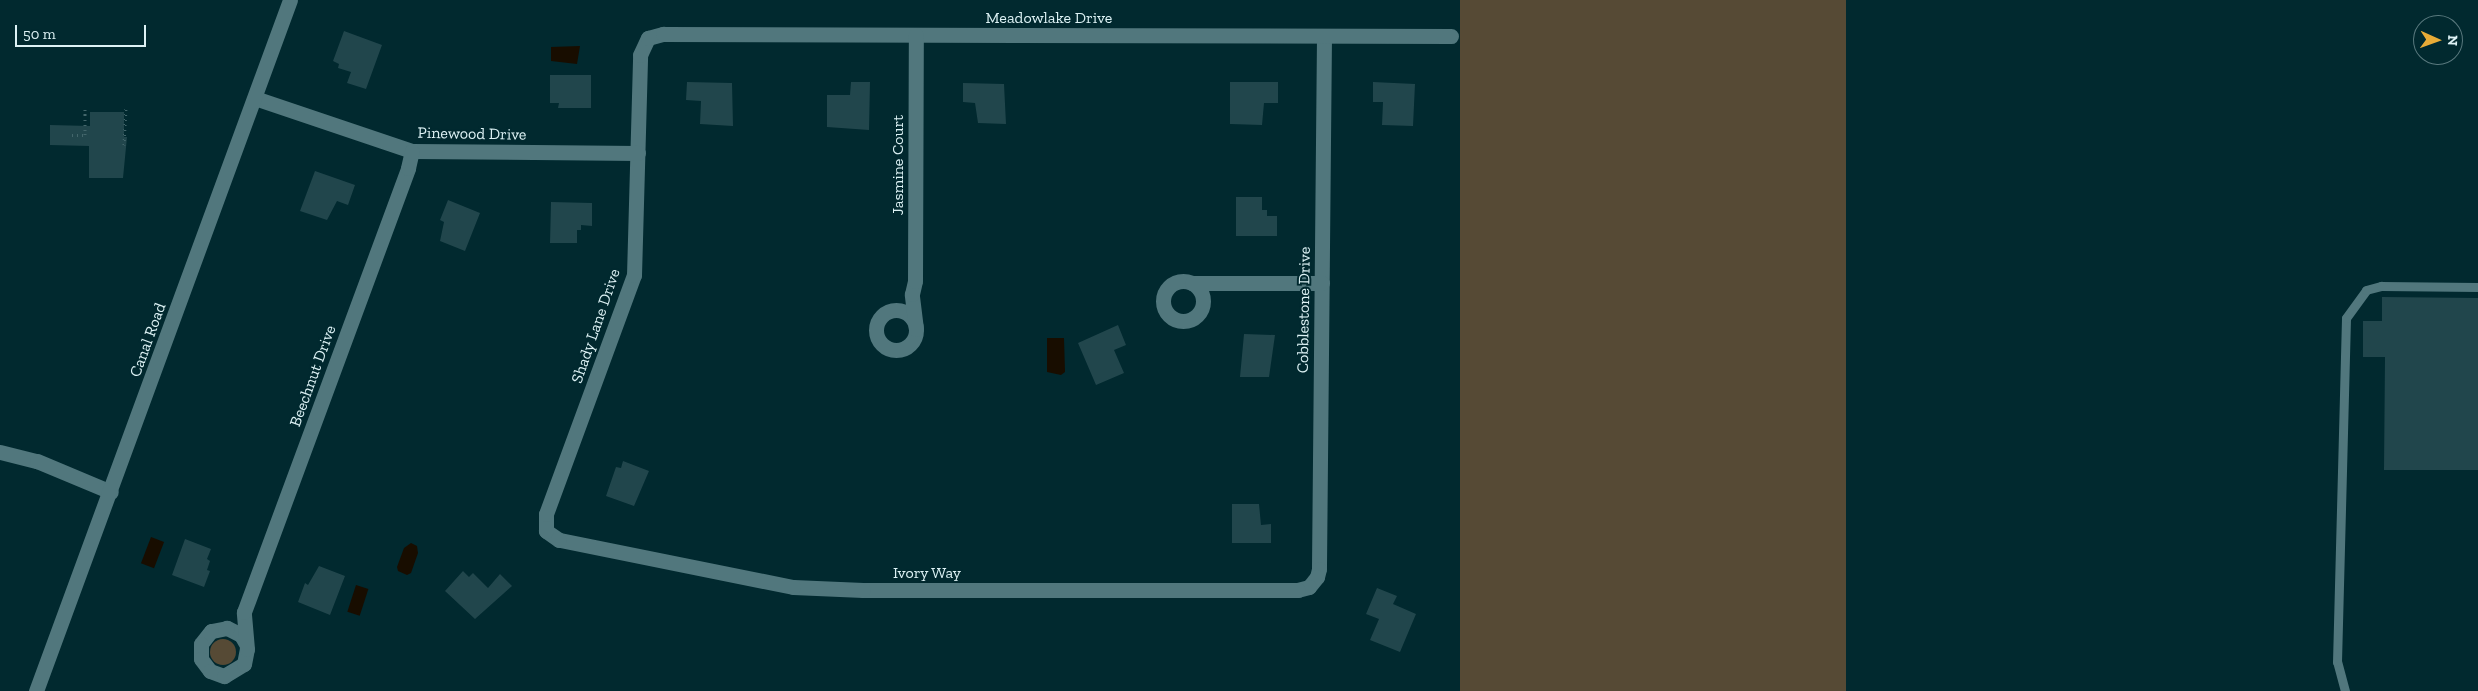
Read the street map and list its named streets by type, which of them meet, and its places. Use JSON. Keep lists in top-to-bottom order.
{
  "streets": {
    "street": [
      "Meadowlake Drive",
      "Pinewood Drive",
      "Jasmine Court",
      "Cobblestone Drive",
      "Shady Lane Drive",
      "Canal Road",
      "Beechnut Drive",
      "Ivory Way"
    ]
  },
  "crossings": [
    ["Meadowlake Drive", "Jasmine Court"],
    ["Meadowlake Drive", "Cobblestone Drive"],
    ["Meadowlake Drive", "Shady Lane Drive"],
    ["Pinewood Drive", "Shady Lane Drive"],
    ["Pinewood Drive", "Canal Road"],
    ["Pinewood Drive", "Beechnut Drive"],
    ["Cobblestone Drive", "Ivory Way"],
    ["Shady Lane Drive", "Ivory Way"]
  ],
  "scale_bar": "50 m",
  "north": "right"
}
